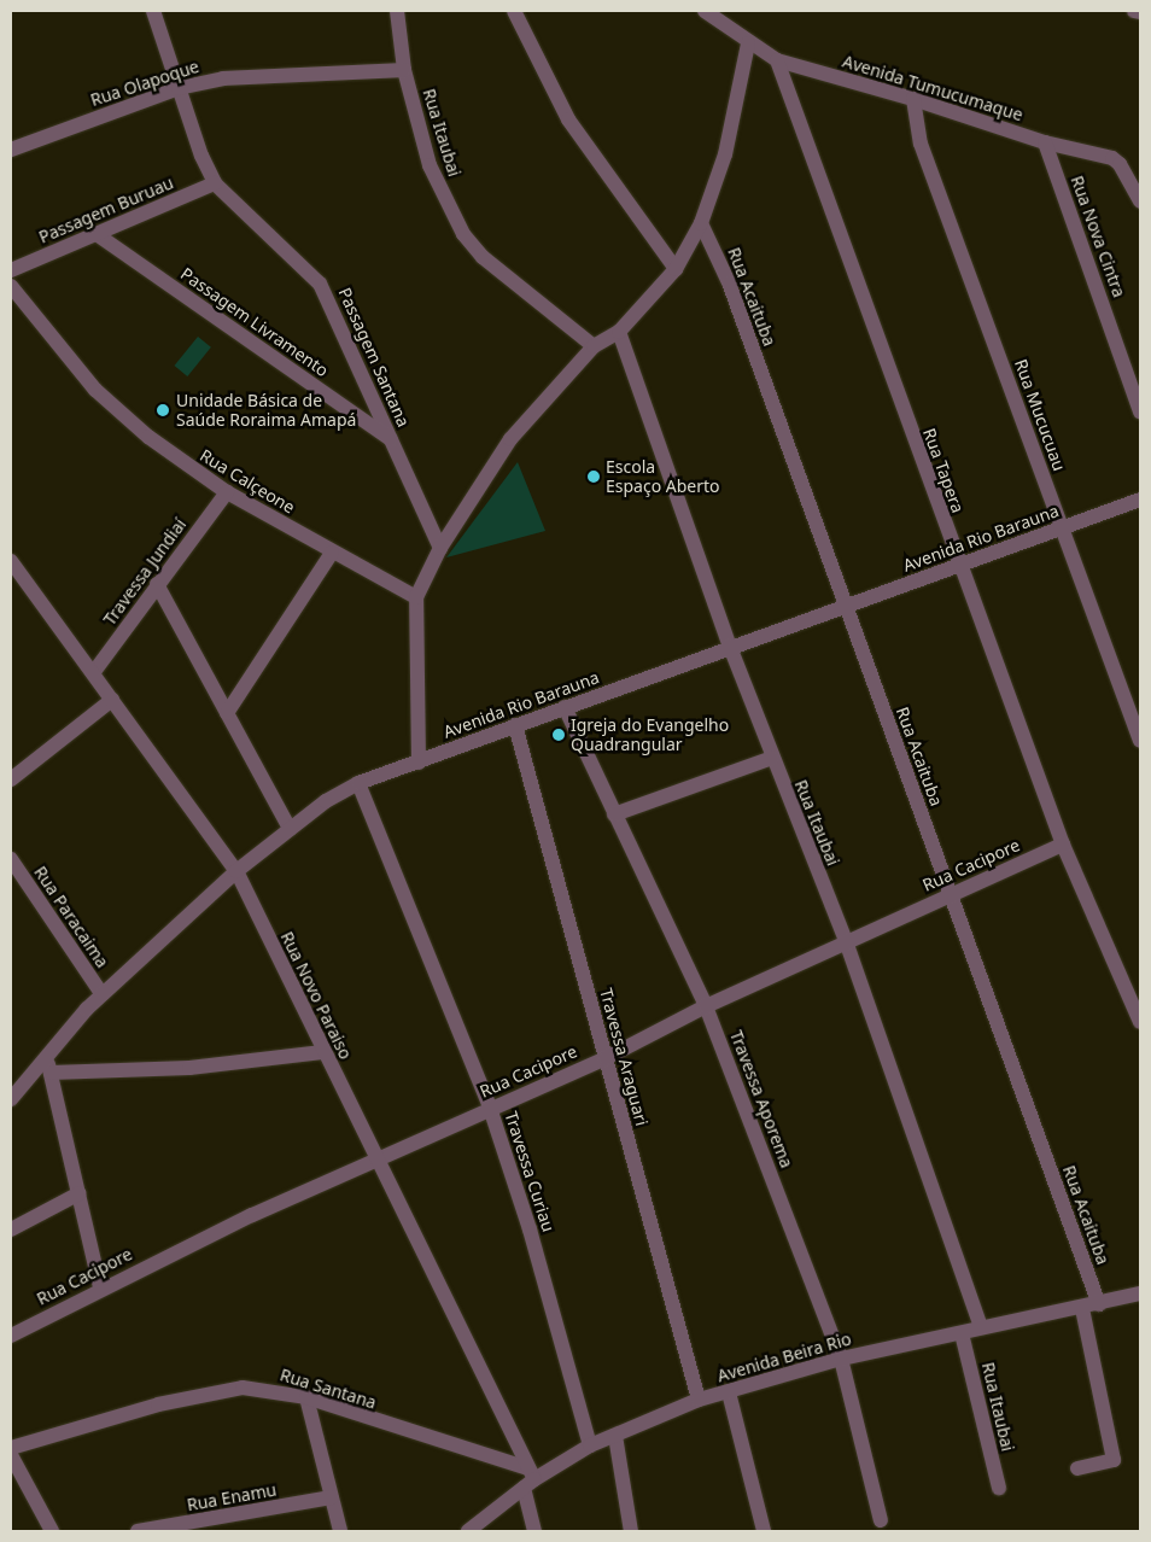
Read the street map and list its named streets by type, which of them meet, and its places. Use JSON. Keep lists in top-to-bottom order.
{
  "streets": {
    "street": [
      "Rua Olapoque",
      "Avenida Tumucumaque",
      "Rua Itaubai",
      "Passagem Buruau",
      "Rua Nova Cintra",
      "Rua Acaituba",
      "Passagem Livramento",
      "Passagem Santana",
      "Rua Mucucuau",
      "Rua Tapera",
      "Rua Calçeone",
      "Avenida Rio Barauna",
      "Travessa Jundiaí",
      "Rua Cacipore",
      "Rua Paracaima",
      "Rua Novo Paraiso",
      "Travessa Araguari",
      "Travessa Aporema",
      "Travessa Curiau",
      "Avenida Beira Rio",
      "Rua Santana",
      "Rua Enamu"
    ]
  },
  "crossings": [
    ["Rua Olapoque", "Rua Itaubai"],
    ["Rua Olapoque", "Passagem Santana"],
    ["Avenida Tumucumaque", "Rua Nova Cintra"],
    ["Avenida Tumucumaque", "Rua Mucucuau"],
    ["Avenida Tumucumaque", "Rua Tapera"],
    ["Rua Itaubai", "Avenida Rio Barauna"],
    ["Rua Itaubai", "Rua Cacipore"],
    ["Rua Itaubai", "Avenida Beira Rio"],
    ["Passagem Buruau", "Passagem Livramento"],
    ["Passagem Buruau", "Passagem Santana"],
    ["Rua Acaituba", "Avenida Rio Barauna"],
    ["Rua Acaituba", "Rua Cacipore"],
    ["Rua Acaituba", "Avenida Beira Rio"],
    ["Passagem Livramento", "Passagem Santana"],
    ["Rua Mucucuau", "Avenida Rio Barauna"],
    ["Rua Tapera", "Avenida Rio Barauna"],
    ["Rua Tapera", "Rua Cacipore"],
    ["Rua Calçeone", "Travessa Jundiaí"],
    ["Avenida Rio Barauna", "Rua Paracaima"],
    ["Avenida Rio Barauna", "Rua Novo Paraiso"],
    ["Avenida Rio Barauna", "Travessa Araguari"],
    ["Avenida Rio Barauna", "Travessa Aporema"],
    ["Avenida Rio Barauna", "Travessa Curiau"],
    ["Travessa Jundiaí", "Rua Novo Paraiso"],
    ["Rua Cacipore", "Rua Novo Paraiso"],
    ["Rua Cacipore", "Travessa Araguari"],
    ["Rua Cacipore", "Travessa Aporema"],
    ["Rua Cacipore", "Travessa Curiau"],
    ["Rua Novo Paraiso", "Avenida Beira Rio"],
    ["Rua Novo Paraiso", "Rua Santana"],
    ["Travessa Araguari", "Avenida Beira Rio"],
    ["Travessa Aporema", "Avenida Beira Rio"],
    ["Travessa Curiau", "Avenida Beira Rio"],
    ["Avenida Beira Rio", "Rua Santana"]
  ],
  "places": ["Unidade Básica de Saúde Roraima Amapá", "Escola Espaço Aberto", "Igreja do Evangelho Quadrangular"]
}
